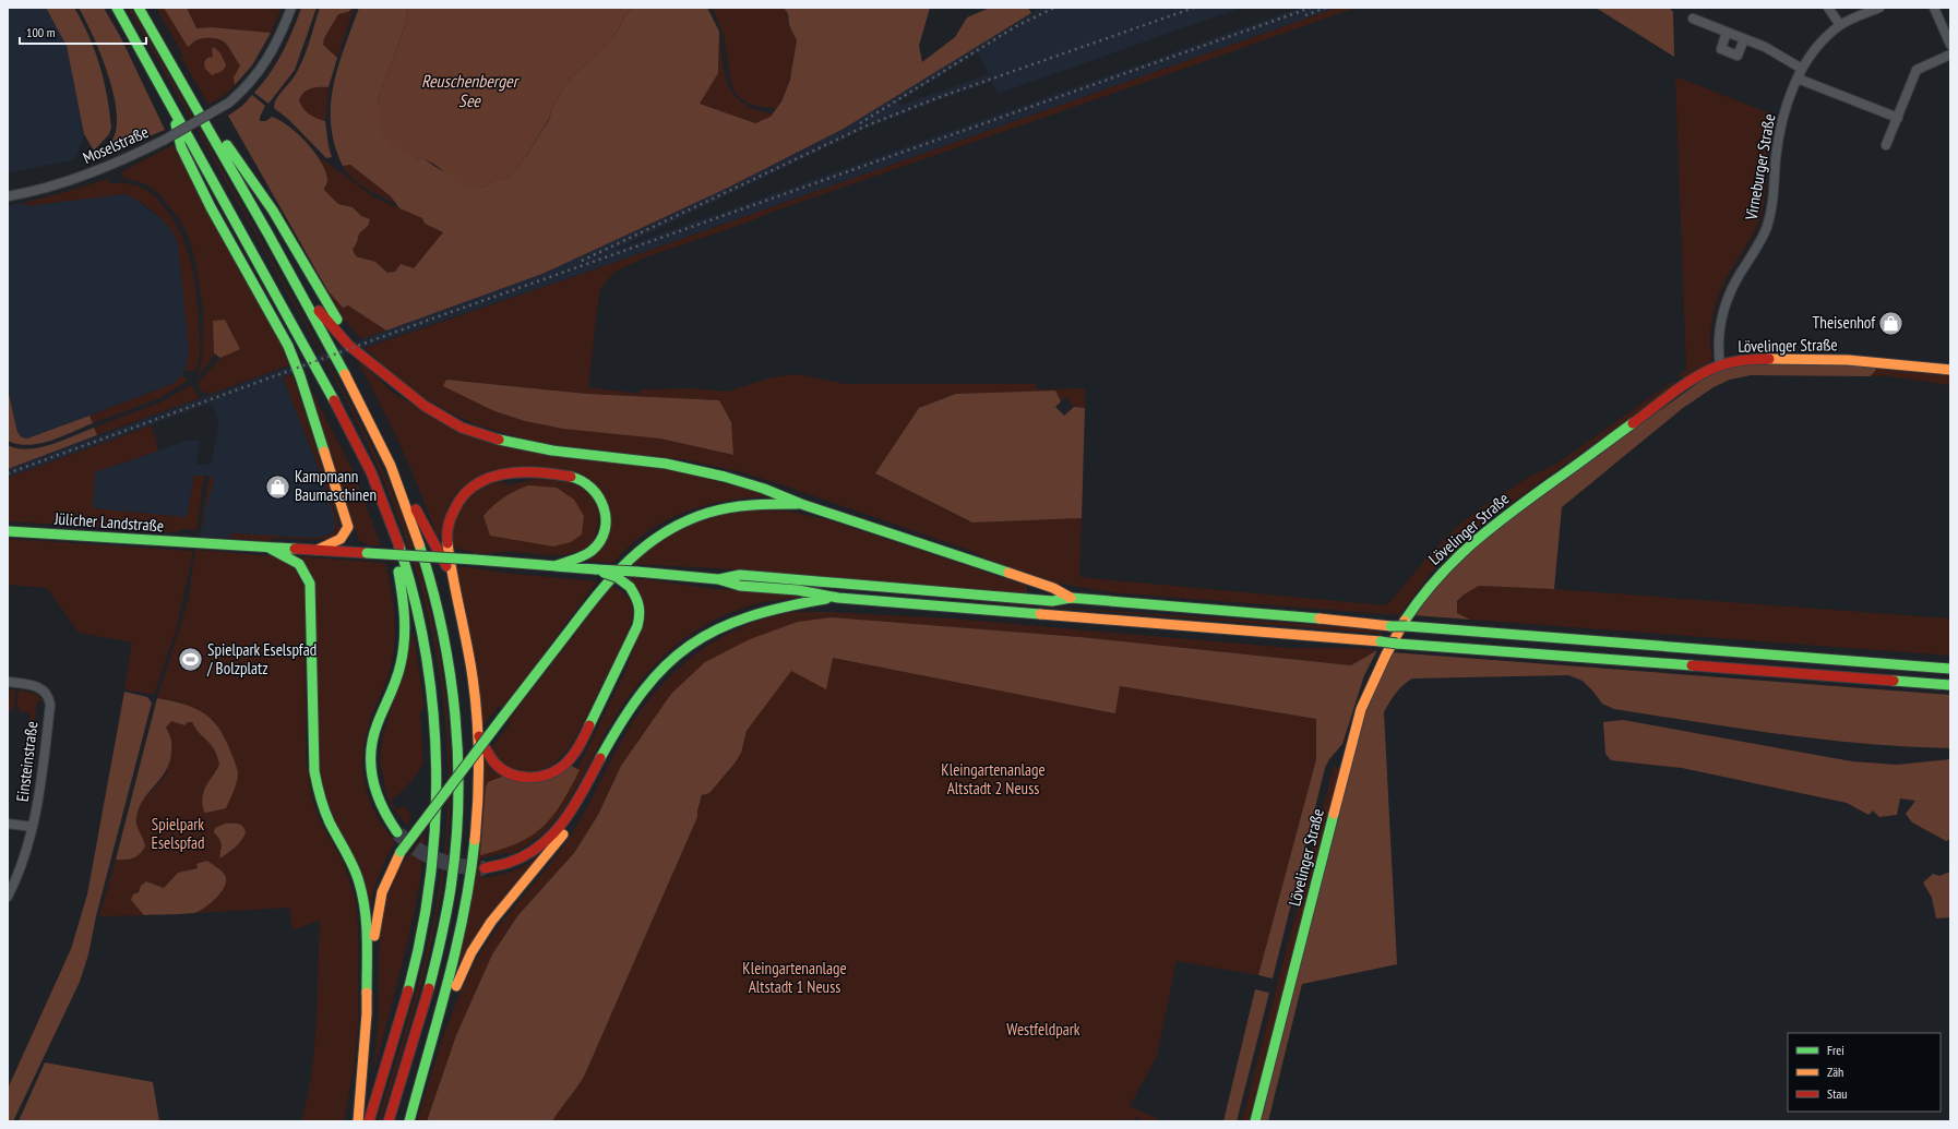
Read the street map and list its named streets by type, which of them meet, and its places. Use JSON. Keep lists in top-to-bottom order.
{
  "streets": {
    "main road": ["Lövelinger Straße", "Jülicher Landstraße"],
    "street": ["Moselstraße", "Virneburger Straße", "Einsteinstraße"]
  },
  "crossings": [
    ["Virneburger Straße", "Lövelinger Straße"]
  ],
  "water": ["Reuschenberger See"],
  "parks": [
    "Kleingartenanlage Altstadt 2 Neuss",
    "Spielpark Eselspfad",
    "Kleingartenanlage Altstadt 1 Neuss",
    "Westfeldpark"
  ],
  "places": {
    "shop": ["Theisenhof", "Kampmann Baumaschinen"],
    "sports": ["Spielpark Eselspfad / Bolzplatz"]
  },
  "legend": ["Frei", "Zäh", "Stau"],
  "scale_bar": "100 m"
}
